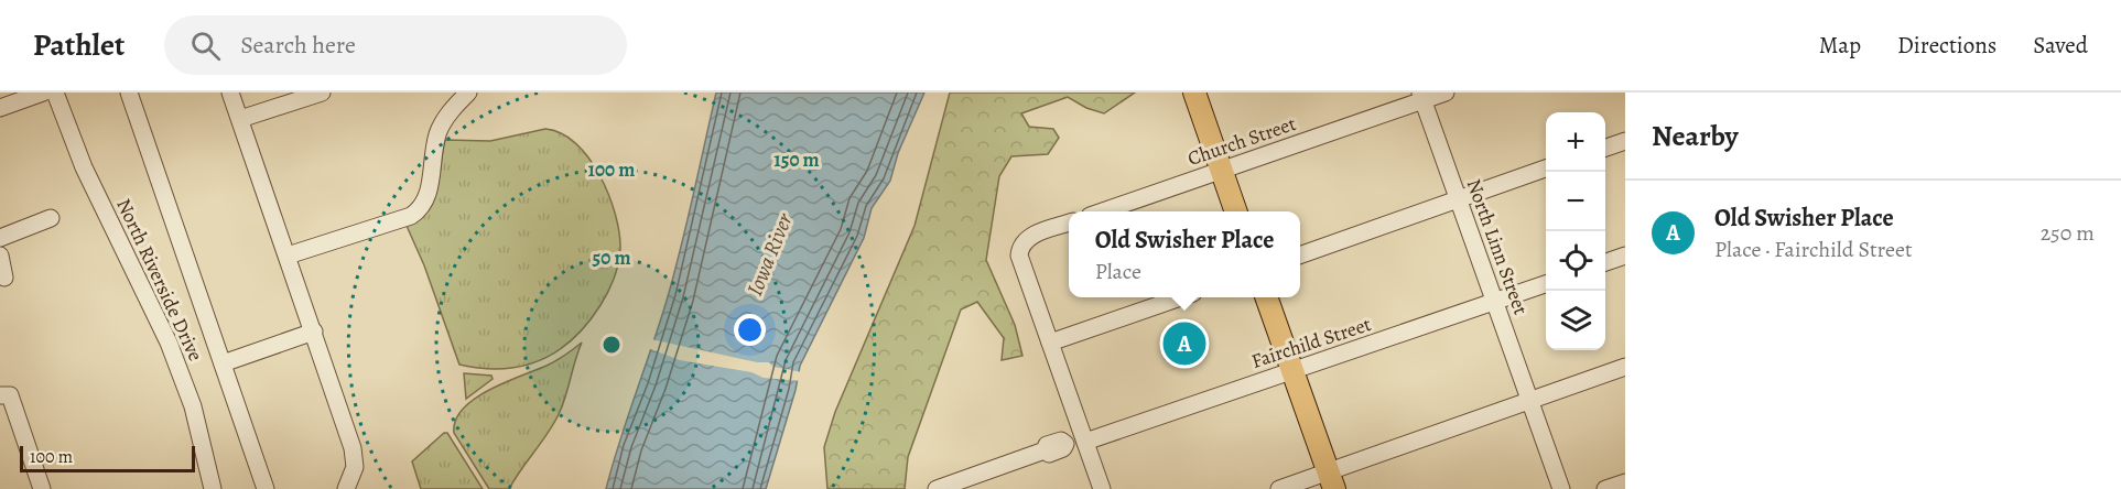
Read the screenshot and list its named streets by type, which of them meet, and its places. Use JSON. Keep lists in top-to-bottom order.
{
  "streets": {
    "street": [
      "Church Street",
      "North Linn Street",
      "North Riverside Drive",
      "Fairchild Street"
    ]
  },
  "crossings": [
    ["Church Street", "North Linn Street"],
    ["North Linn Street", "Fairchild Street"]
  ],
  "water": ["Iowa River"],
  "scale_bar": "100 m",
  "page": {
    "header": "Pathlet",
    "search": "Search here",
    "nav": ["Map", "Directions", "Saved"],
    "heading": "Nearby",
    "map_buttons": ["+", "−"],
    "list": [
      {
        "mark": "A",
        "name": "Old Swisher Place",
        "note": "Place · Fairchild Street",
        "value": "250 m"
      }
    ],
    "popup": ["Old Swisher Place", "Place"],
    "pins": "A",
    "scale": "100 m"
  },
  "rings": ["150 m", "100 m", "50 m"]
}
